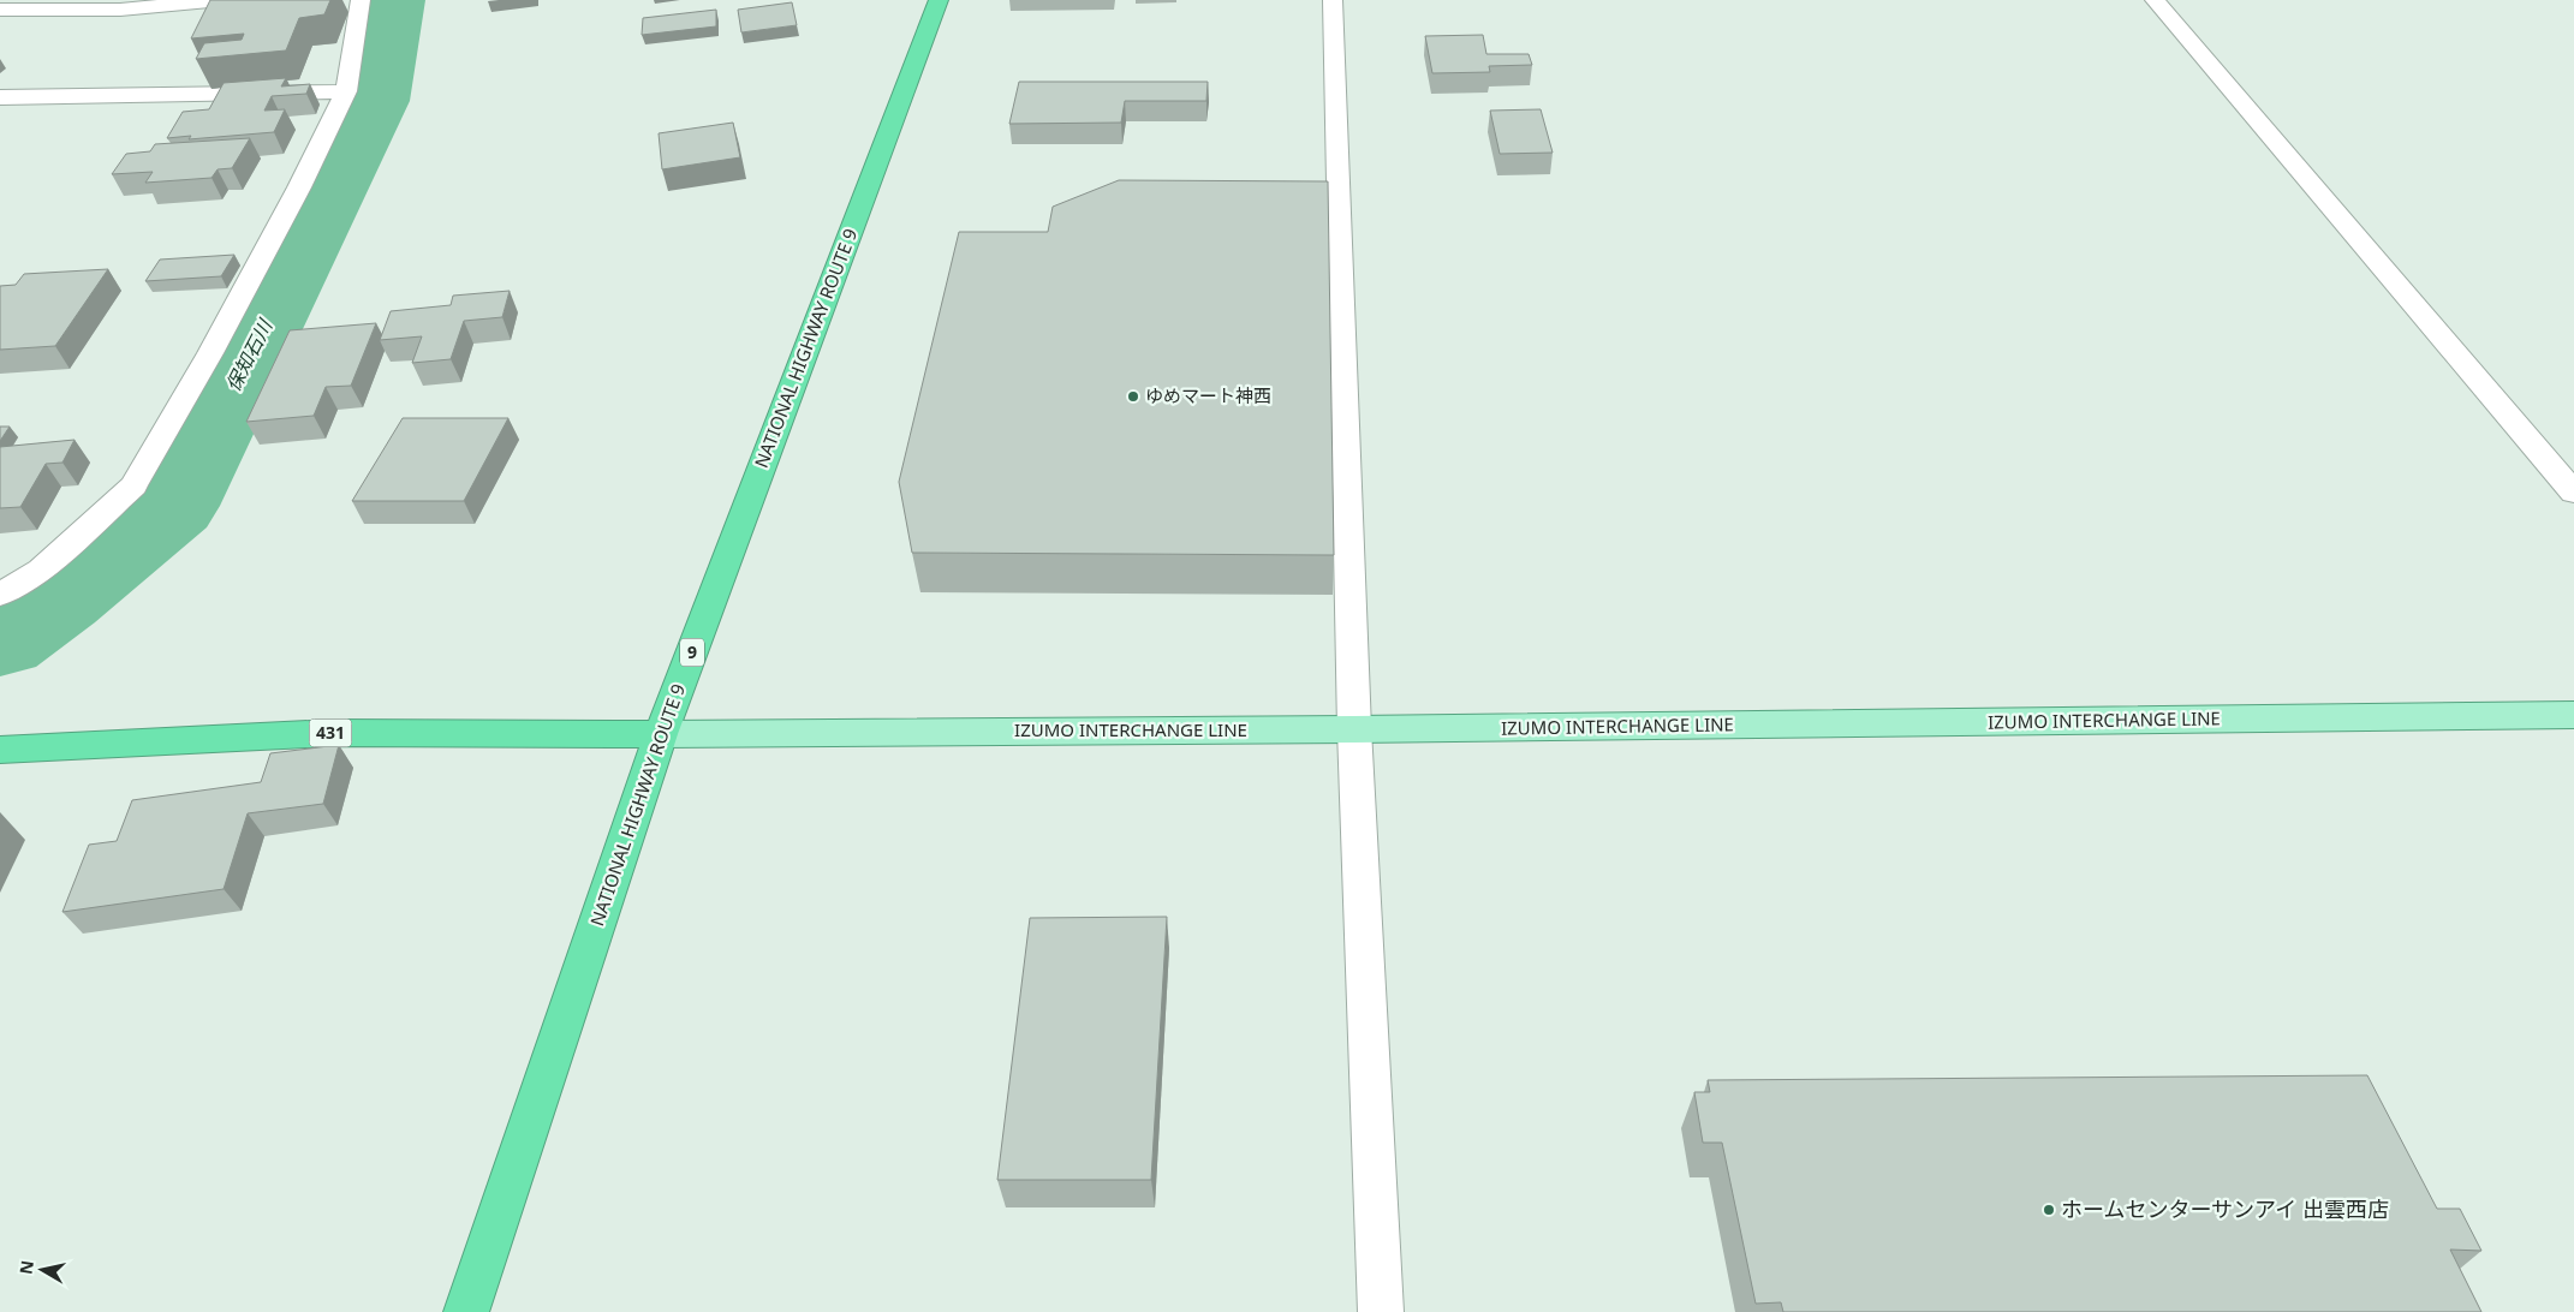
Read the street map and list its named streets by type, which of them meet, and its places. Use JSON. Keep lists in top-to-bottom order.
{
  "streets": {
    "highway": ["NATIONAL HIGHWAY ROUTE 9", "9", "431"],
    "main road": ["IZUMO INTERCHANGE LINE"]
  },
  "crossings": [
    ["NATIONAL HIGHWAY ROUTE 9", "IZUMO INTERCHANGE LINE"],
    ["NATIONAL HIGHWAY ROUTE 9", "431"],
    ["IZUMO INTERCHANGE LINE", "431"]
  ],
  "water": ["保知石川"],
  "places": ["ゆめマート神西", "ホームセンターサンアイ 出雲西店"],
  "north": "left"
}
